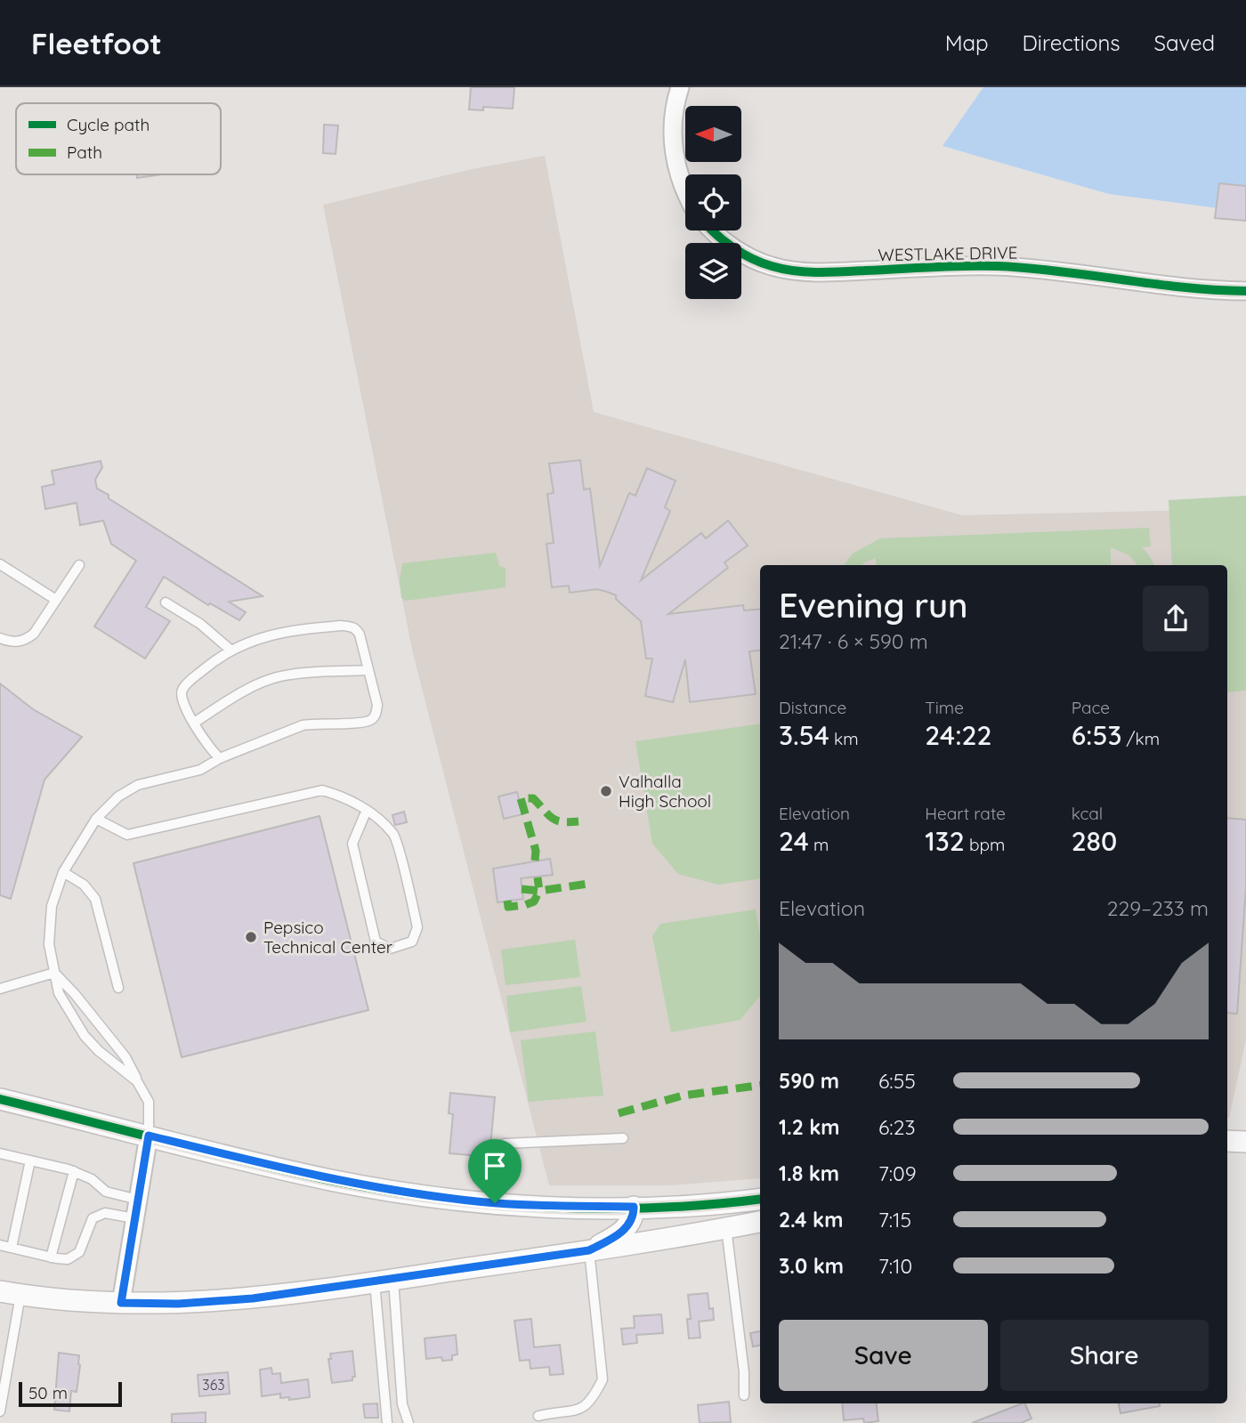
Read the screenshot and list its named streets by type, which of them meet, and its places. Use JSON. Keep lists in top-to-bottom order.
{
  "streets": {
    "street": ["WESTLAKE DRIVE"]
  },
  "places": ["Valhalla High School", "Pepsico Technical Center"],
  "house_numbers": ["363"],
  "legend": ["Cycle path", "Path"],
  "scale_bar": "50 m",
  "north": "left",
  "page": {
    "header": "Fleetfoot",
    "nav": ["Map", "Directions", "Saved"],
    "heading": ["Evening run", "21:47 · 6 × 590 m"],
    "stats": [
      ["Distance", "3.54 km"],
      ["Time", "24:22"],
      ["Pace", "6:53 /km"],
      ["Elevation", "24 m"],
      ["Heart rate", "132 bpm"],
      ["kcal", "280"]
    ],
    "chart": ["Elevation", "229–233 m"],
    "list": [
      {
        "name": "590 m",
        "note": "6:55"
      },
      {
        "name": "1.2 km",
        "note": "6:23"
      },
      {
        "name": "1.8 km",
        "note": "7:09"
      },
      {
        "name": "2.4 km",
        "note": "7:15"
      },
      {
        "name": "3.0 km",
        "note": "7:10"
      }
    ],
    "buttons": ["Save", "Share"],
    "scale": "50 m"
  }
}
